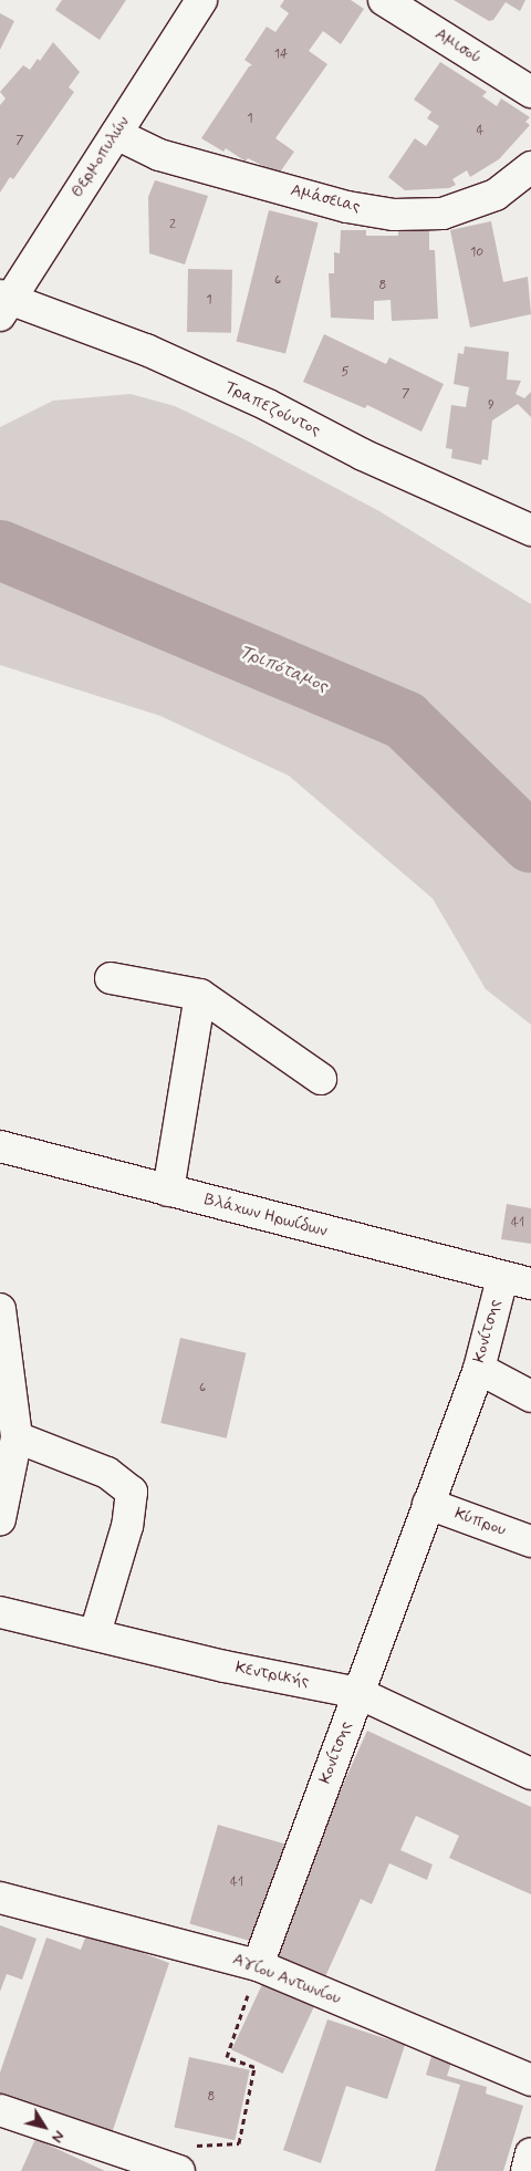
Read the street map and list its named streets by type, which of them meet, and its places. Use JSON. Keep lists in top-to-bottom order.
{
  "streets": {
    "street": [
      "Αμισού",
      "Θερμοπυλών",
      "Αμάσειας",
      "Τραπεζούντος",
      "Βλάχων Ηρωίδων",
      "Κονίτσης",
      "Κύπρου",
      "Κεντρικής",
      "Αγίου Αντωνίου"
    ]
  },
  "crossings": [
    ["Θερμοπυλών", "Αμάσειας"],
    ["Θερμοπυλών", "Τραπεζούντος"],
    ["Βλάχων Ηρωίδων", "Κονίτσης"],
    ["Κονίτσης", "Κύπρου"],
    ["Κονίτσης", "Κεντρικής"],
    ["Κονίτσης", "Αγίου Αντωνίου"]
  ],
  "water": ["Τριπόταμος"],
  "house_numbers": [
    "14",
    "1",
    "4",
    "7",
    "2",
    "10",
    "6",
    "8",
    "1",
    "5",
    "7",
    "9",
    "41",
    "6",
    "41",
    "8"
  ],
  "north": "bottom right"
}
